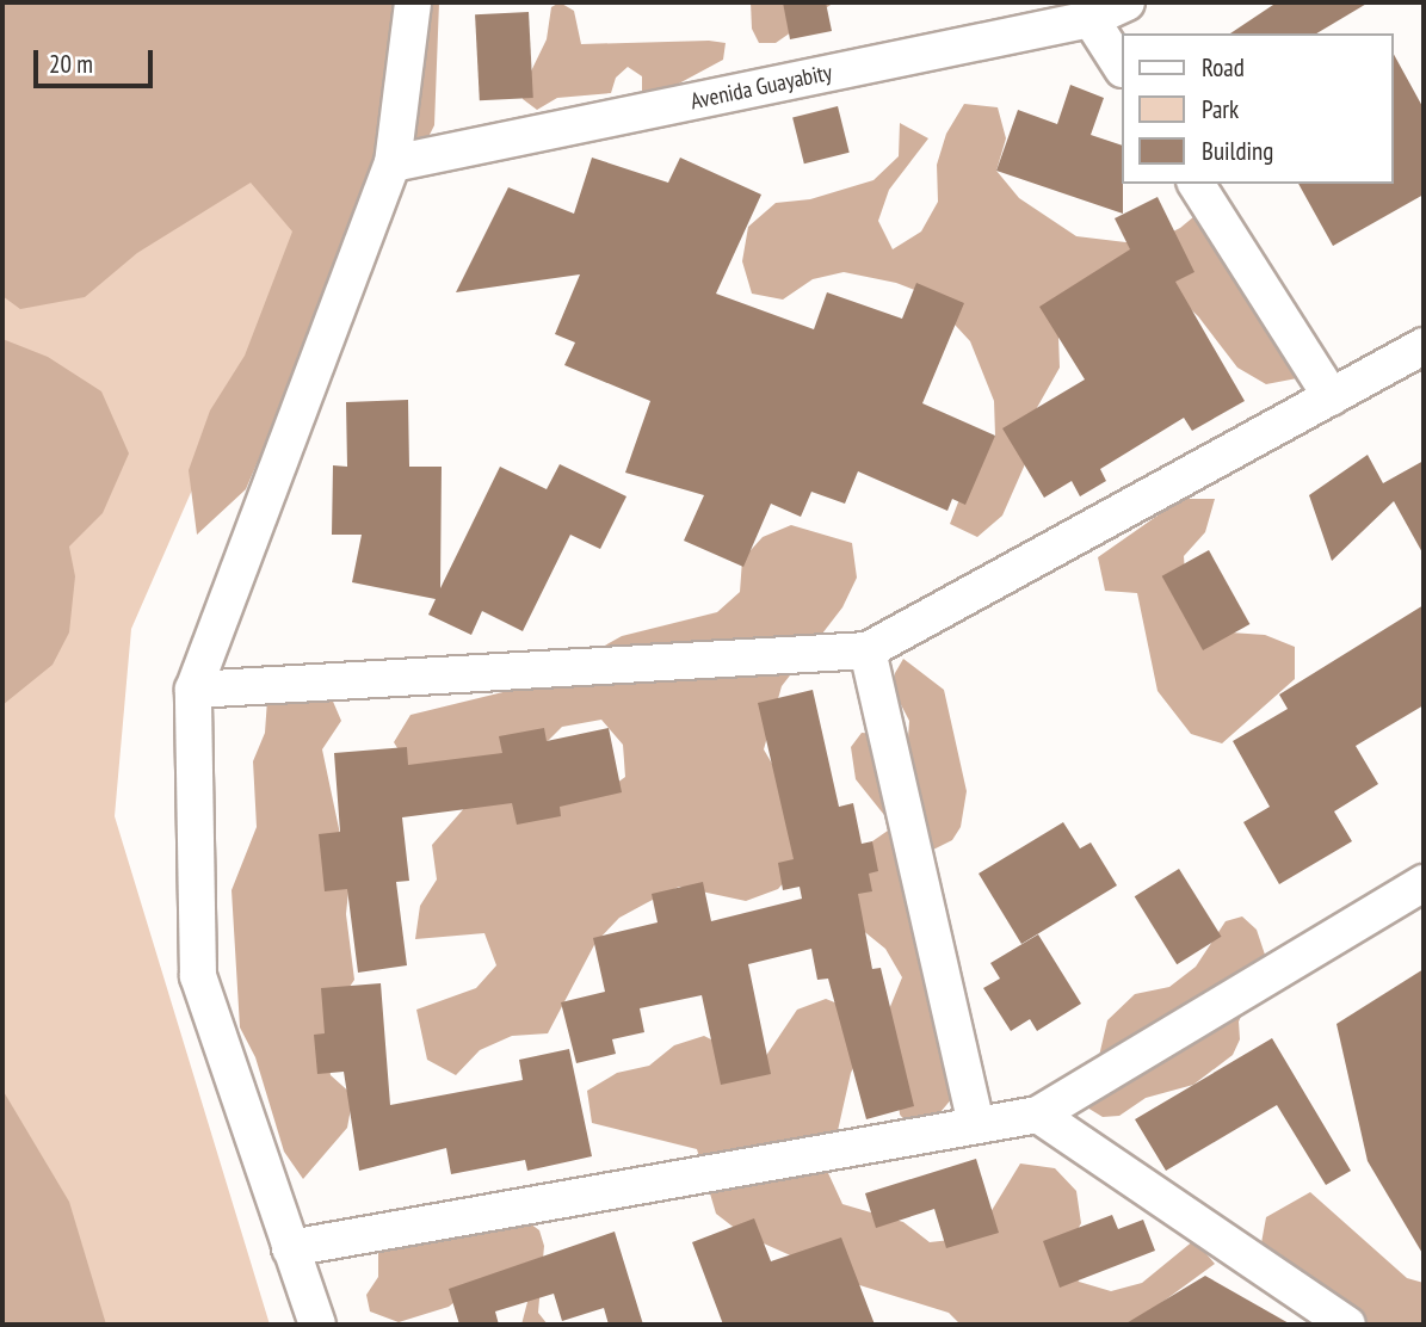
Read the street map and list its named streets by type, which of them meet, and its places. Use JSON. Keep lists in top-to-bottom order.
{
  "streets": {
    "street": ["Avenida Guayabity"]
  },
  "legend": ["Road", "Park", "Building"],
  "scale_bar": "20 m"
}
